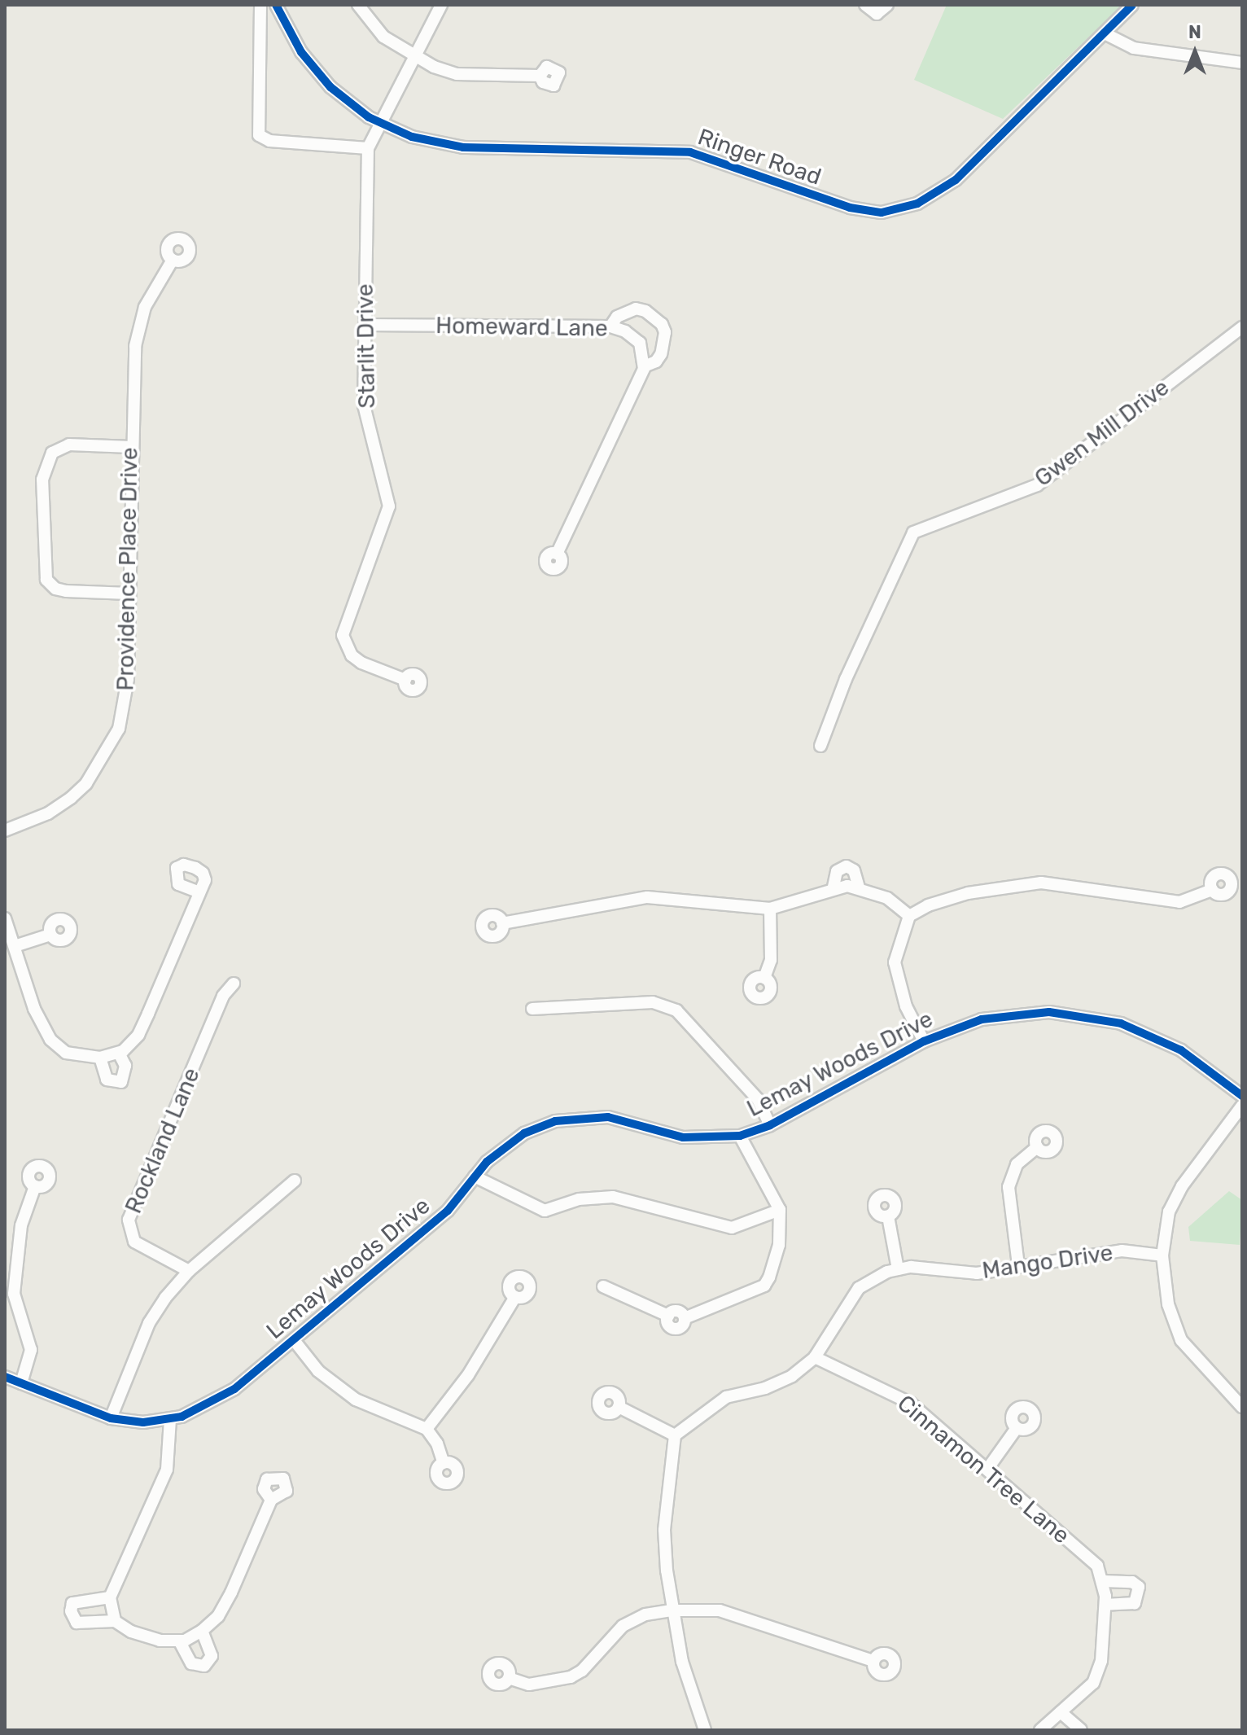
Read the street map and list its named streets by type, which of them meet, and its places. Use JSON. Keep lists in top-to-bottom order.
{
  "streets": {
    "street": [
      "Ringer Road",
      "Homeward Lane",
      "Starlit Drive",
      "Gwen Mill Drive",
      "Providence Place Drive",
      "Lemay Woods Drive",
      "Rockland Lane",
      "Mango Drive",
      "Cinnamon Tree Lane"
    ]
  },
  "crossings": [
    ["Ringer Road", "Starlit Drive"],
    ["Homeward Lane", "Starlit Drive"],
    ["Mango Drive", "Cinnamon Tree Lane"]
  ],
  "north": "top"
}
